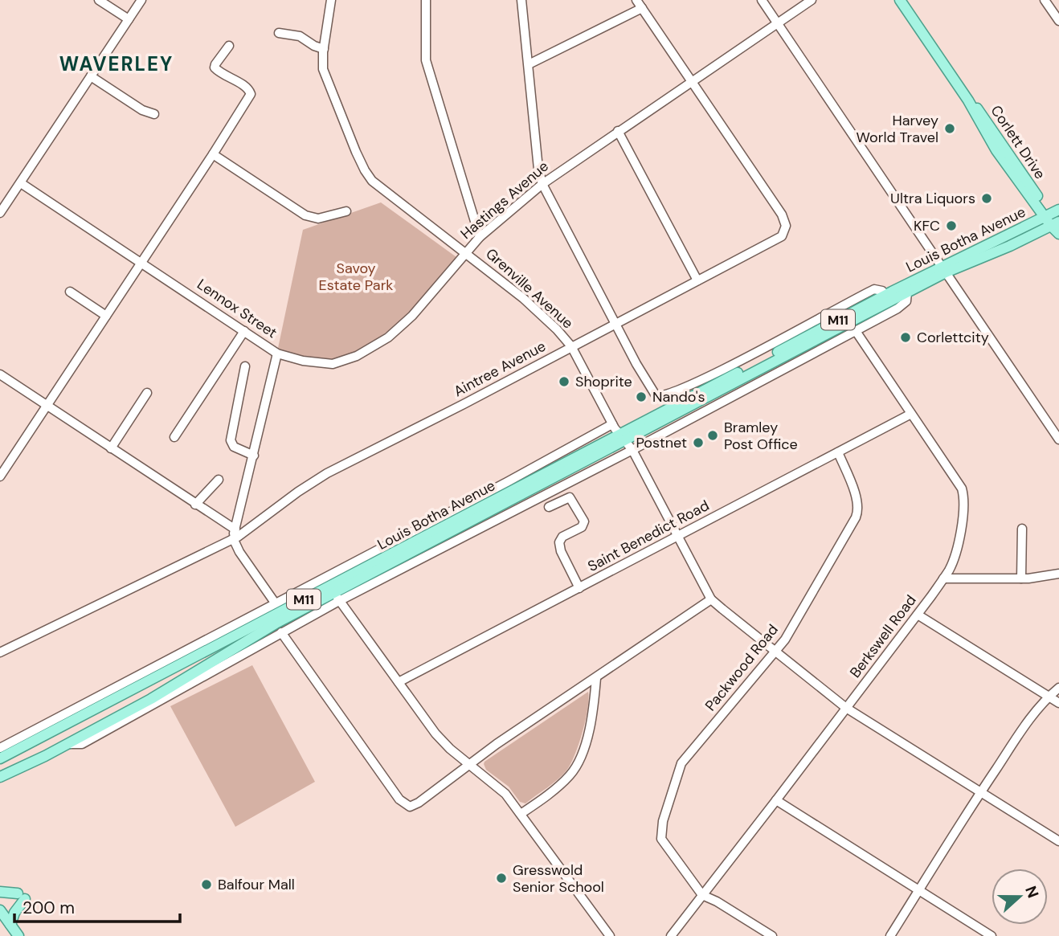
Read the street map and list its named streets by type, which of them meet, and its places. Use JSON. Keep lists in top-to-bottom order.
{
  "streets": {
    "main road": ["Corlett Drive", "Louis Botha Avenue", "M11"],
    "street": [
      "Hastings Avenue",
      "Grenville Avenue",
      "Lennox Street",
      "Aintree Avenue",
      "Saint Benedict Road",
      "Berkswell Road",
      "Packwood Road"
    ]
  },
  "crossings": [
    ["Corlett Drive", "Louis Botha Avenue"],
    ["Hastings Avenue", "Grenville Avenue"],
    ["Hastings Avenue", "Lennox Street"],
    ["Hastings Avenue", "Aintree Avenue"],
    ["Louis Botha Avenue", "Grenville Avenue"],
    ["Louis Botha Avenue", "Aintree Avenue"],
    ["Louis Botha Avenue", "Berkswell Road"],
    ["Grenville Avenue", "Aintree Avenue"],
    ["Grenville Avenue", "Saint Benedict Road"],
    ["Lennox Street", "Aintree Avenue"],
    ["Saint Benedict Road", "Berkswell Road"],
    ["Saint Benedict Road", "Packwood Road"],
    ["Berkswell Road", "Packwood Road"]
  ],
  "districts": ["WAVERLEY"],
  "parks": ["Savoy Estate Park"],
  "places": [
    "Harvey World Travel",
    "Ultra Liquors",
    "KFC",
    "Corlettcity",
    "Shoprite",
    "Nando's",
    "Bramley Post Office",
    "Postnet",
    "Gresswold Senior School",
    "Balfour Mall"
  ],
  "scale_bar": "200 m",
  "north": "right"
}
